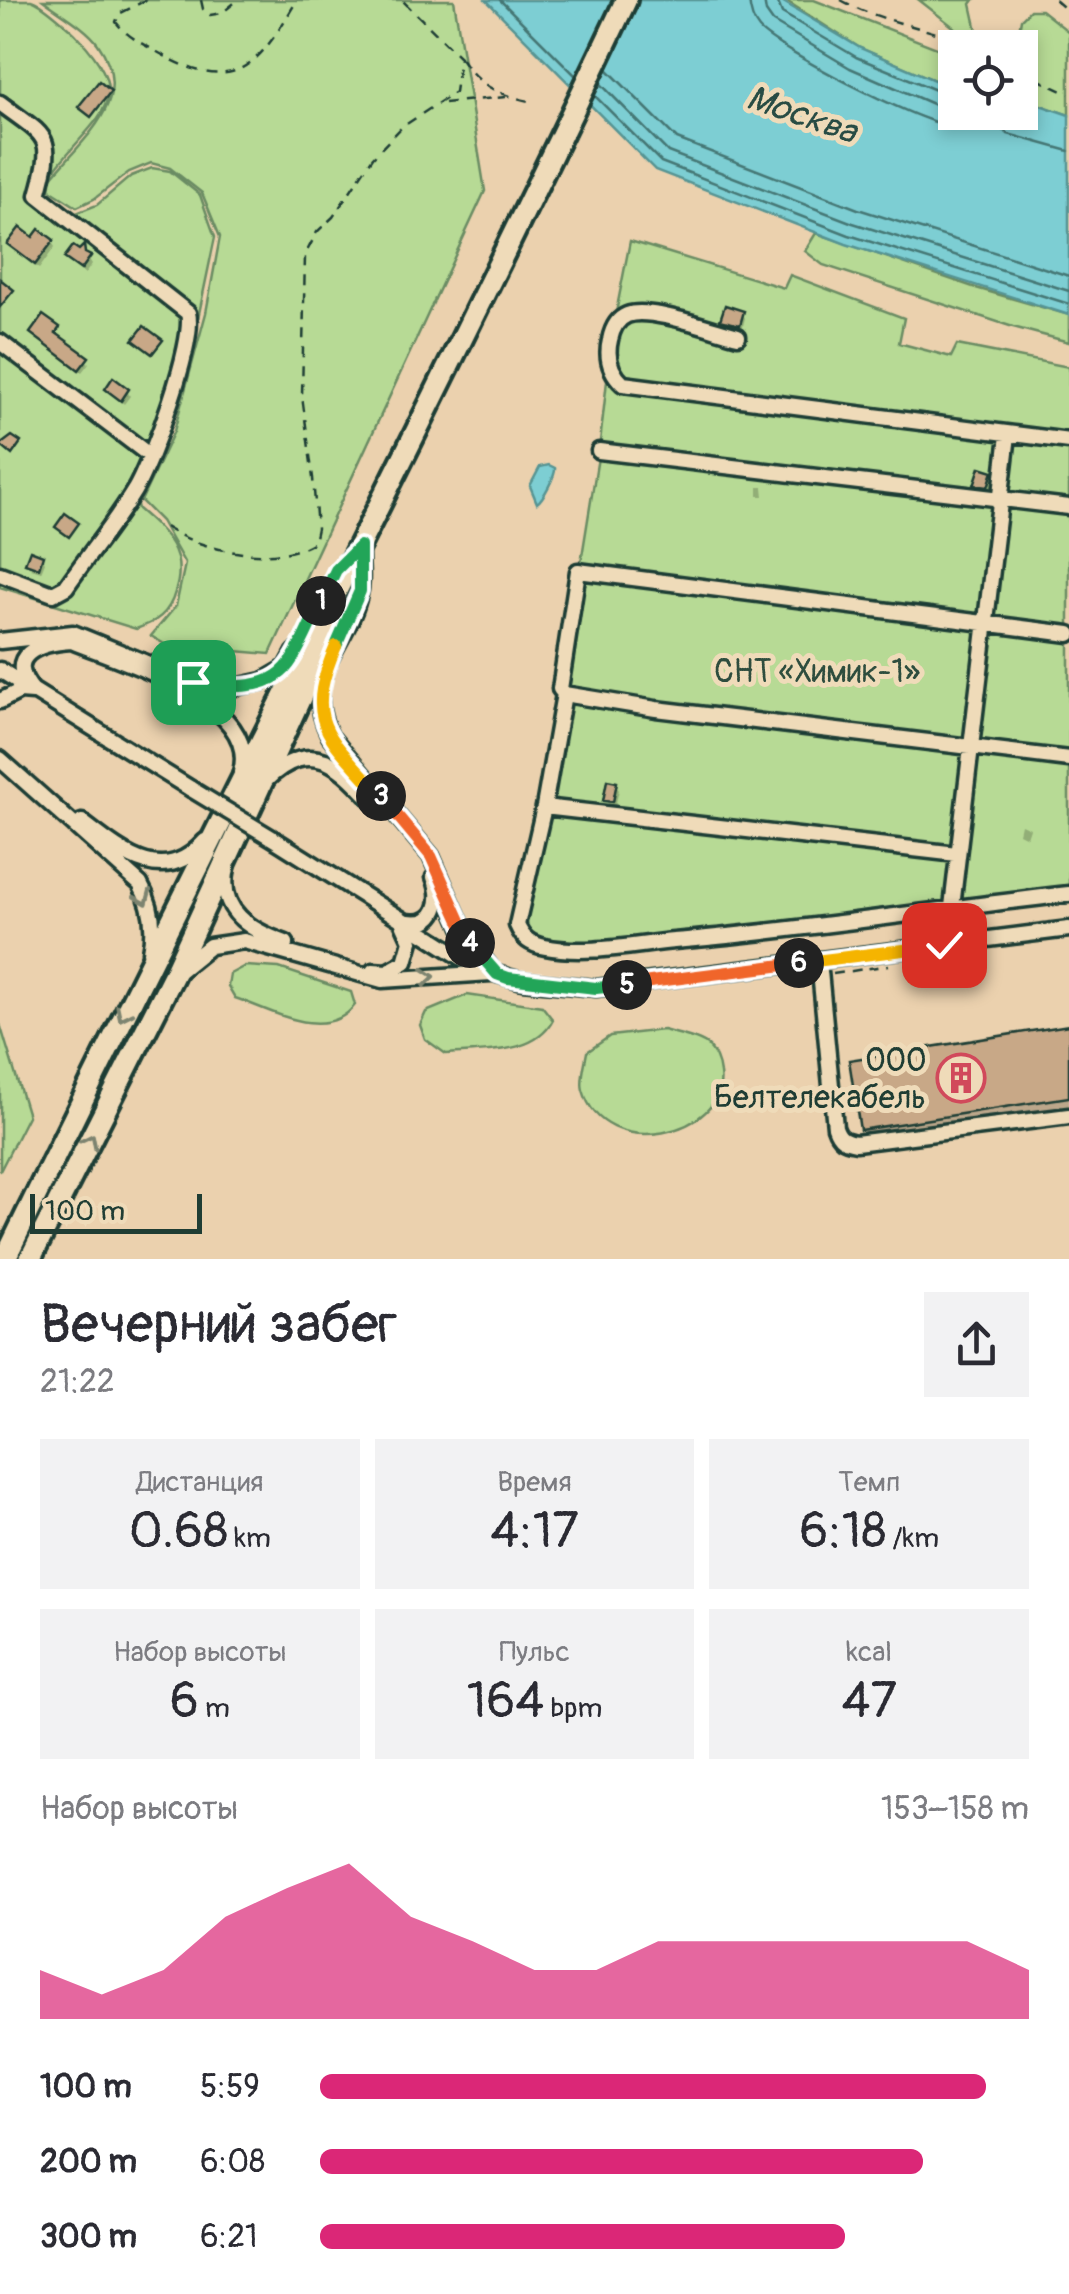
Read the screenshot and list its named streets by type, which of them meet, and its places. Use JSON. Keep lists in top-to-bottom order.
{
  "water": ["Москва"],
  "parks": ["СНТ «Химик-1»"],
  "places": {
    "building": ["ООО Белтелекабель"]
  },
  "scale_bar": "100 m",
  "page": {
    "pins": [
      "1",
      "3",
      "4",
      "6",
      "5"
    ],
    "scale": "100 m",
    "heading": ["Вечерний забег", "21:22"],
    "stats": [
      ["Дистанция", "0.68 km"],
      ["Время", "4:17"],
      ["Темп", "6:18 /km"],
      ["Набор высоты", "6 m"],
      ["Пульс", "164 bpm"],
      ["kcal", "47"]
    ],
    "chart": ["Набор высоты", "153–158 m"],
    "list": [
      {
        "name": "100 m",
        "note": "5:59"
      },
      {
        "name": "200 m",
        "note": "6:08"
      },
      {
        "name": "300 m",
        "note": "6:21"
      }
    ]
  }
}
